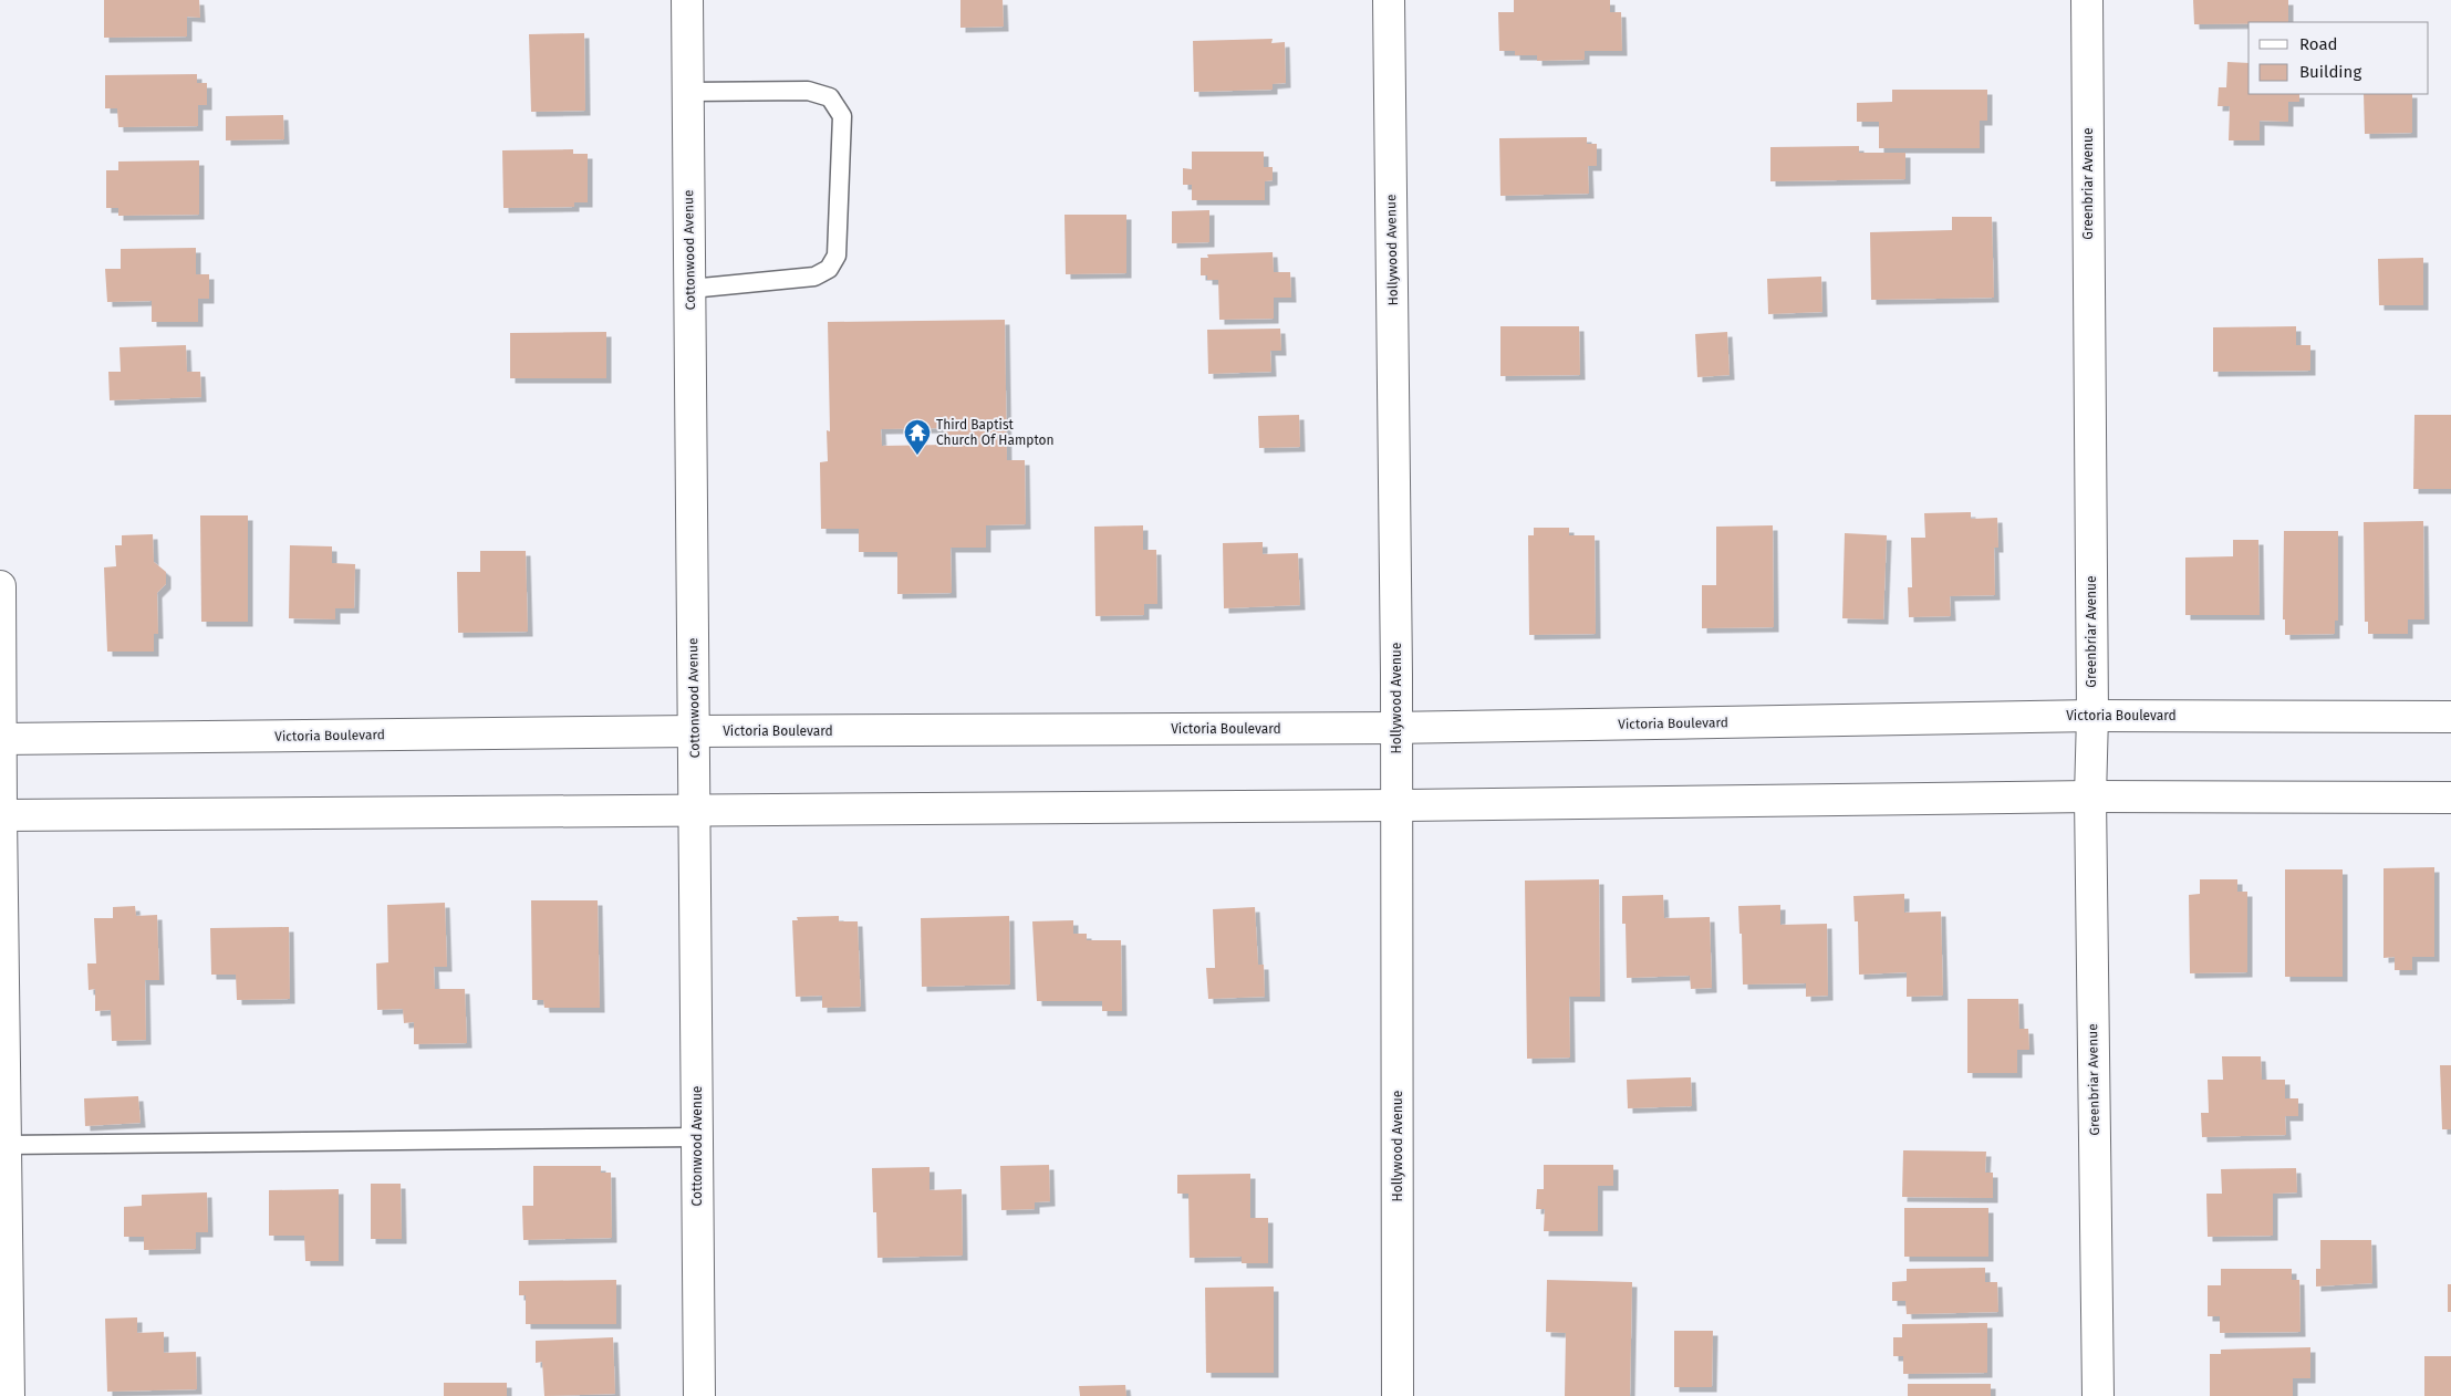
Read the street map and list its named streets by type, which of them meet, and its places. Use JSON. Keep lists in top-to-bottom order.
{
  "streets": {
    "street": [
      "Greenbriar Avenue",
      "Cottonwood Avenue",
      "Hollywood Avenue",
      "Victoria Boulevard"
    ]
  },
  "crossings": [
    ["Greenbriar Avenue", "Victoria Boulevard"],
    ["Cottonwood Avenue", "Victoria Boulevard"],
    ["Hollywood Avenue", "Victoria Boulevard"]
  ],
  "places": {
    "temple": ["Third Baptist Church Of Hampton"]
  },
  "legend": ["Road", "Building"]
}
